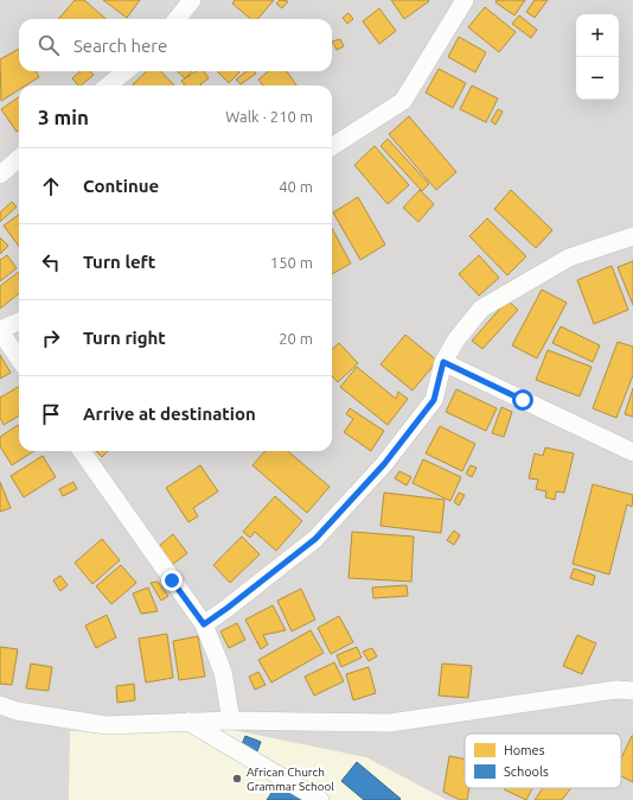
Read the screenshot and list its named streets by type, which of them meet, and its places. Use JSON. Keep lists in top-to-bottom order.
{
  "places": ["African Church Grammar School"],
  "legend": ["Homes", "Schools"],
  "page": {
    "map_buttons": ["+", "−"],
    "search": "Search here",
    "heading": ["3 min", "Walk · 210 m"],
    "list": [
      ["Continue", "40 m"],
      ["Turn left", "150 m"],
      ["Turn right", "20 m"],
      "Arrive at destination"
    ]
  }
}
